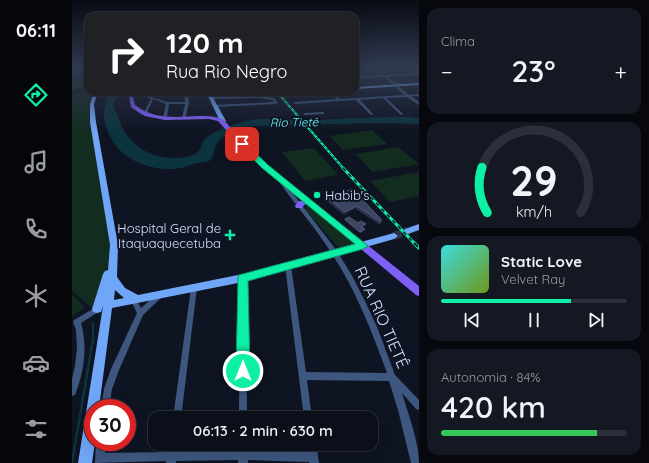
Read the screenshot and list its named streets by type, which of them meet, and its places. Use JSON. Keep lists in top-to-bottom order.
{
  "streets": {
    "street": ["RUA RIO TIETÊ"]
  },
  "water": ["Rio Tietê"],
  "places": {
    "other": ["Habib's"],
    "health": ["Hospital Geral de Itaquaquecetuba"]
  },
  "page": {
    "tabs": "06:11",
    "tile": [
      "Clima",
      ["Autonomia · 84%", "420 km"]
    ],
    "turn": ["120 m", "Rua Rio Negro"],
    "heat": ["−", "23°", "+"],
    "song": ["Static Love", "Velvet Ray"],
    "limit": "30",
    "trip": "06:13 · 2 min · 630 m",
    "gauge": ["29", "km/h"]
  }
}
